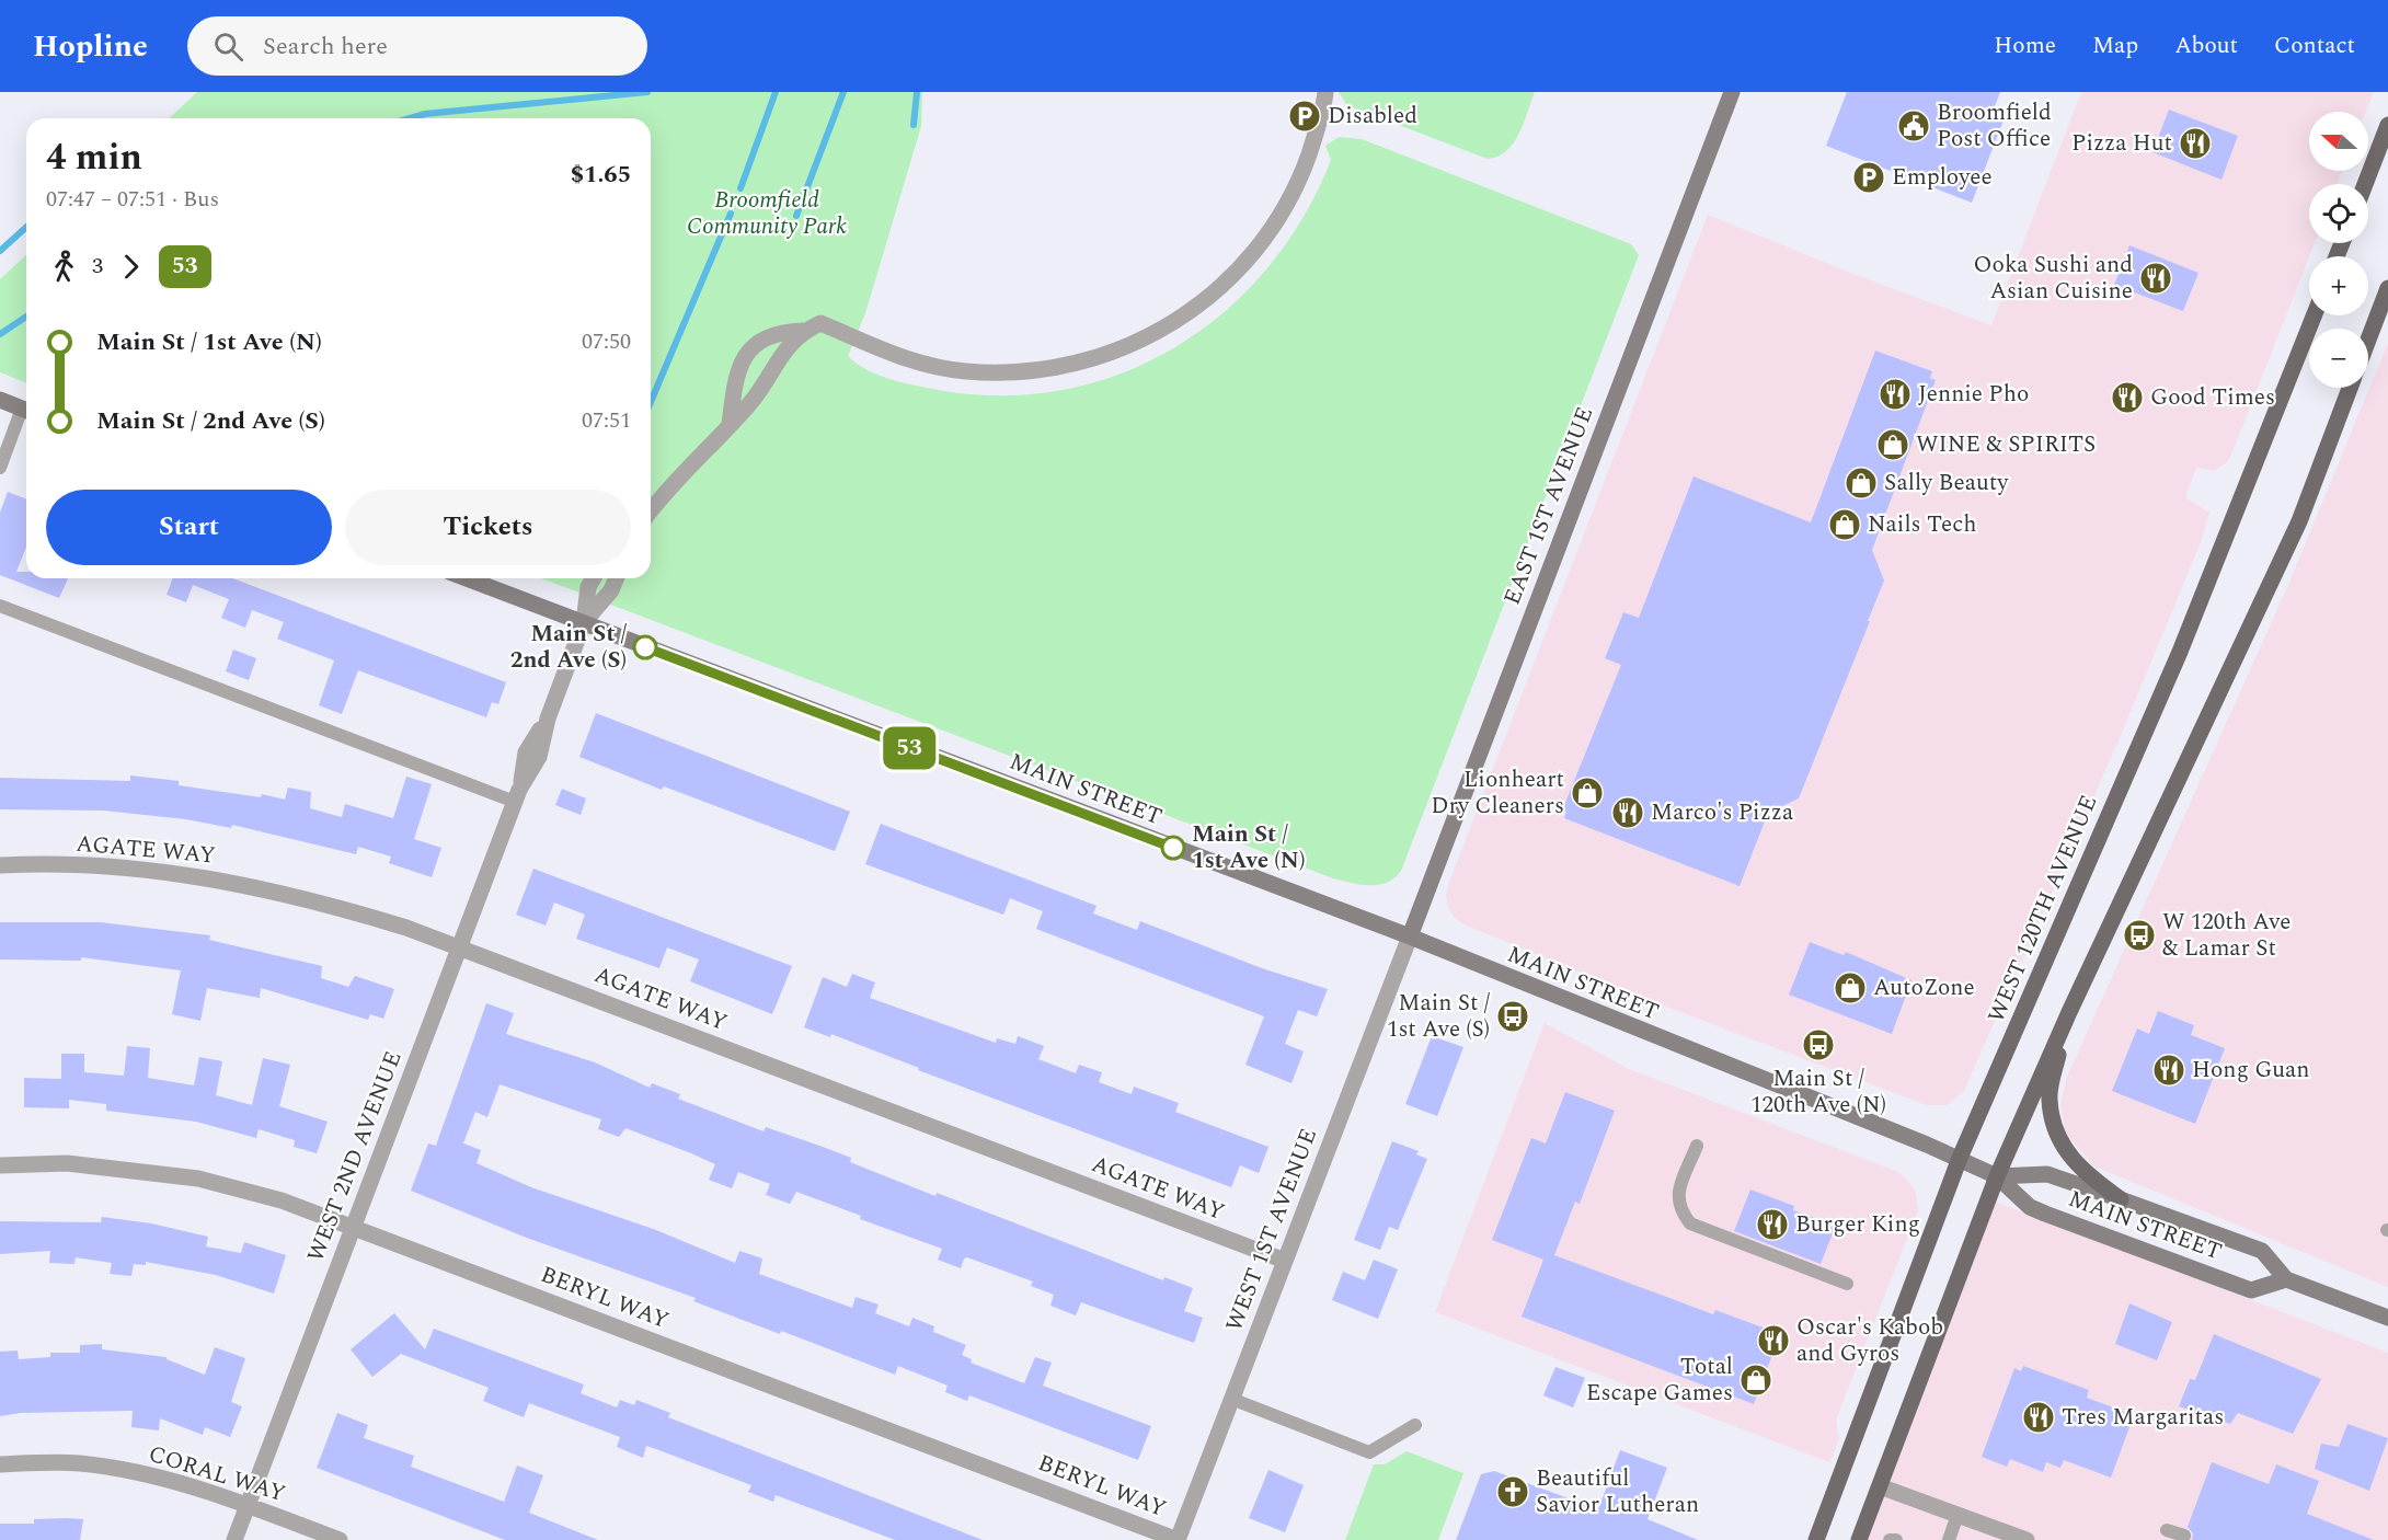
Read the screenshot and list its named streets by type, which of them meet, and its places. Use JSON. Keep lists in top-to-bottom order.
{
  "streets": {
    "main road": ["EAST 1ST AVENUE", "MAIN STREET", "WEST 120TH AVENUE"],
    "street": [
      "AGATE WAY",
      "WEST 2ND AVENUE",
      "WEST 1ST AVENUE",
      "BERYL WAY",
      "CORAL WAY"
    ]
  },
  "crossings": [
    ["EAST 1ST AVENUE", "MAIN STREET"],
    ["EAST 1ST AVENUE", "WEST 1ST AVENUE"],
    ["MAIN STREET", "WEST 120TH AVENUE"],
    ["MAIN STREET", "WEST 2ND AVENUE"],
    ["MAIN STREET", "WEST 1ST AVENUE"],
    ["AGATE WAY", "WEST 2ND AVENUE"],
    ["AGATE WAY", "WEST 1ST AVENUE"],
    ["WEST 2ND AVENUE", "BERYL WAY"],
    ["WEST 2ND AVENUE", "CORAL WAY"],
    ["WEST 1ST AVENUE", "BERYL WAY"]
  ],
  "parks": ["Broomfield Community Park"],
  "places": {
    "parking": ["Disabled", "Employee"],
    "public building": ["Broomfield Post Office"],
    "restaurant": [
      "Pizza Hut",
      "Ooka Sushi and Asian Cuisine",
      "Jennie Pho",
      "Good Times",
      "Marco's Pizza",
      "Hong Guan",
      "Burger King",
      "Oscar's Kabob and Gyros",
      "Tres Margaritas"
    ],
    "shop": [
      "WINE & SPIRITS",
      "Sally Beauty",
      "Nails Tech",
      "Lionheart Dry Cleaners",
      "AutoZone",
      "Total Escape Games"
    ],
    "other": ["Main St / 2nd Ave (S)", "Main St / 1st Ave (N)"],
    "bus stop": ["W 120th Ave & Lamar St", "Main St / 1st Ave (S)", "Main St / 120th Ave (N)"],
    "church": ["Beautiful Savior Lutheran"]
  },
  "lines": ["bus line 53"],
  "north": "left",
  "page": {
    "header": "Hopline",
    "search": "Search here",
    "nav": [
      "Home",
      "Map",
      "About",
      "Contact"
    ],
    "on_map": "53",
    "map_buttons": ["+", "−"],
    "heading": ["4 min", "07:47 – 07:51 · Bus", "$1.65"],
    "legs": ["3", "53"],
    "list": [
      {
        "name": "Main St / 1st Ave (N)",
        "value": "07:50"
      },
      {
        "name": "Main St / 2nd Ave (S)",
        "value": "07:51"
      }
    ],
    "buttons": ["Start", "Tickets"]
  }
}
